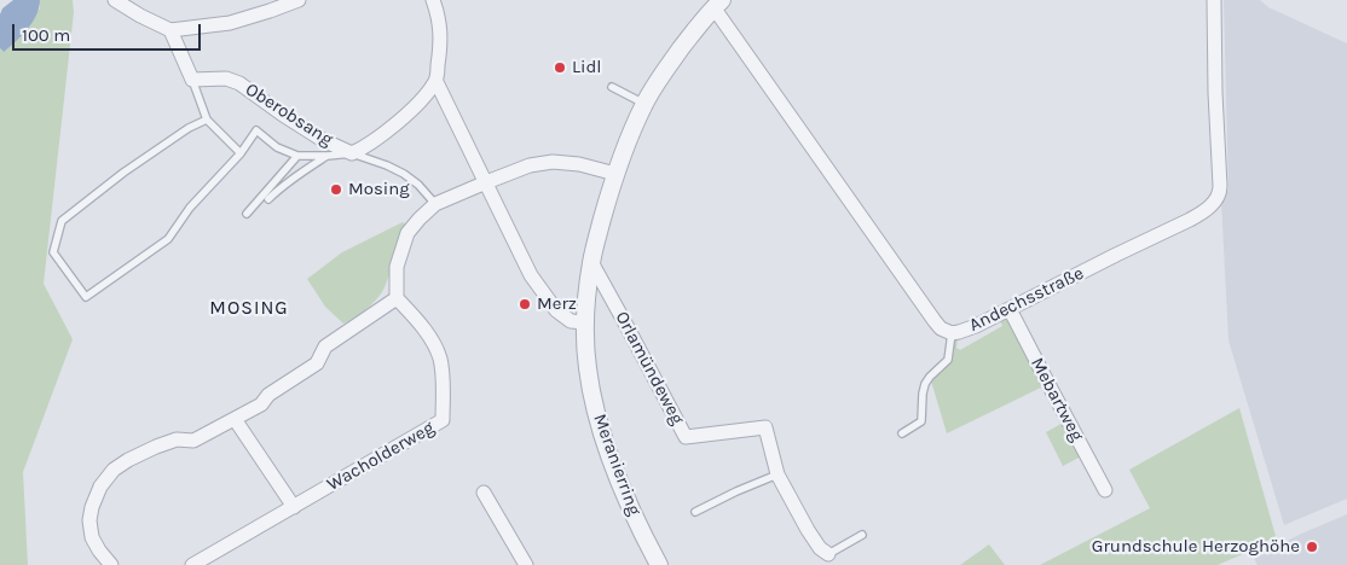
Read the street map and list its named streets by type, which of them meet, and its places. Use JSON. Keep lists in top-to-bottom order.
{
  "streets": {
    "street": [
      "Oberobsang",
      "Andechsstraße",
      "Orlamündeweg",
      "Mebartweg",
      "Wacholderweg",
      "Meranierring"
    ]
  },
  "crossings": [
    ["Andechsstraße", "Mebartweg"],
    ["Andechsstraße", "Meranierring"],
    ["Orlamündeweg", "Meranierring"]
  ],
  "districts": ["MOSING"],
  "places": [
    "Lidl",
    "Mosing",
    "Merz",
    "Grundschule Herzoghöhe"
  ],
  "scale_bar": "100 m"
}
